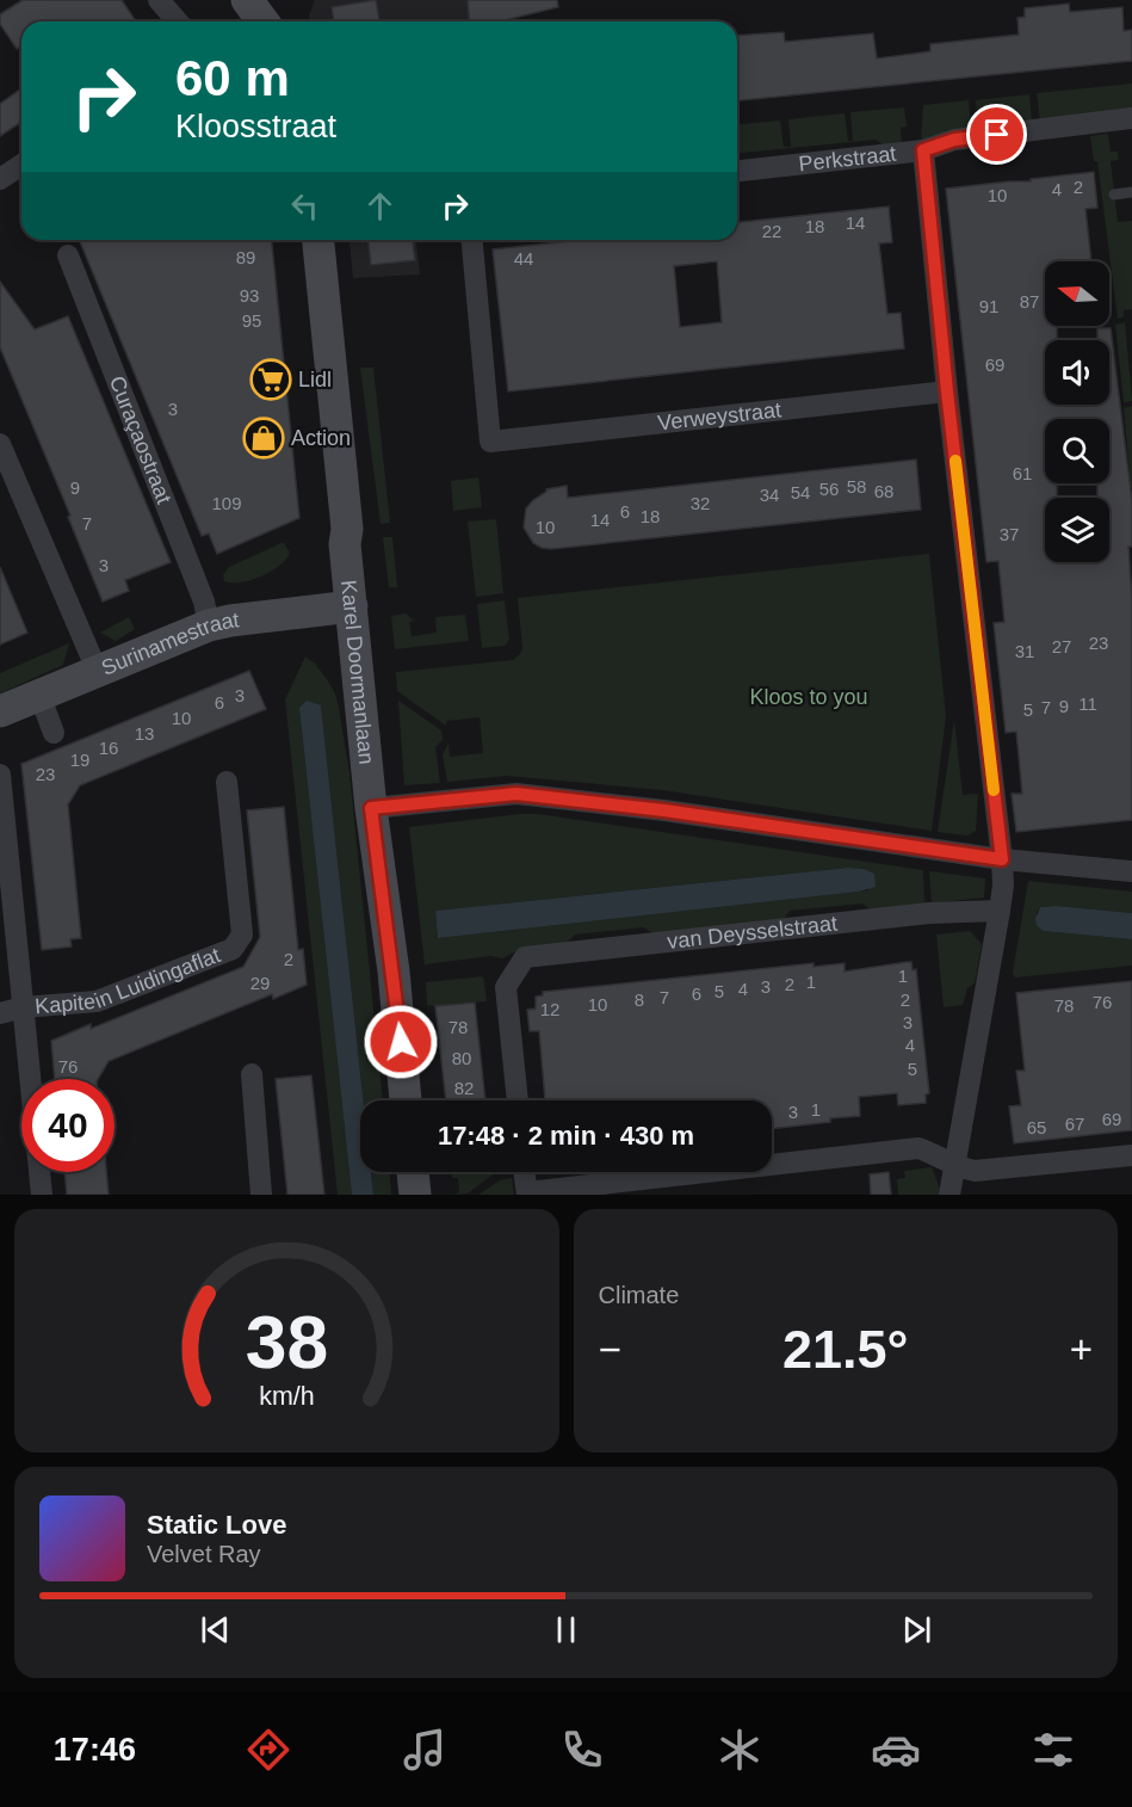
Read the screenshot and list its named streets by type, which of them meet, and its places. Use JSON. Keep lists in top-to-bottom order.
{
  "streets": {
    "street": [
      "Perkstraat",
      "Verweystraat",
      "Curaçaostraat",
      "Surinamestraat",
      "Karel Doormanlaan",
      "van Deysselstraat",
      "Kapitein Luidingaflat"
    ]
  },
  "crossings": [
    ["Curaçaostraat", "Surinamestraat"],
    ["Surinamestraat", "Karel Doormanlaan"]
  ],
  "parks": ["Kloos to you"],
  "places": {
    "supermarket": ["Lidl"],
    "shop": ["Action"]
  },
  "house_numbers": [
    "2",
    "4",
    "10",
    "14",
    "18",
    "22",
    "89",
    "44",
    "93",
    "87",
    "91",
    "95",
    "69",
    "3",
    "61",
    "58",
    "9",
    "56",
    "68",
    "54",
    "34",
    "109",
    "32",
    "6",
    "18",
    "14",
    "7",
    "10",
    "37",
    "3",
    "23",
    "27",
    "31",
    "3",
    "6",
    "11",
    "9",
    "7",
    "5",
    "10",
    "13",
    "16",
    "19",
    "23",
    "2",
    "1",
    "1",
    "29",
    "2",
    "3",
    "4",
    "5",
    "6",
    "7",
    "8",
    "2",
    "76",
    "10",
    "78",
    "12",
    "3",
    "78",
    "4",
    "80",
    "76",
    "5",
    "82",
    "1",
    "3",
    "69",
    "67",
    "65"
  ],
  "north": "left",
  "page": {
    "turn": ["60 m", "Kloosstraat"],
    "limit": "40",
    "trip": "17:48 · 2 min · 430 m",
    "tile": "Climate",
    "heat": ["−", "21.5°", "+"],
    "song": ["Static Love", "Velvet Ray"],
    "tabs": "17:46",
    "gauge": ["38", "km/h"]
  }
}
